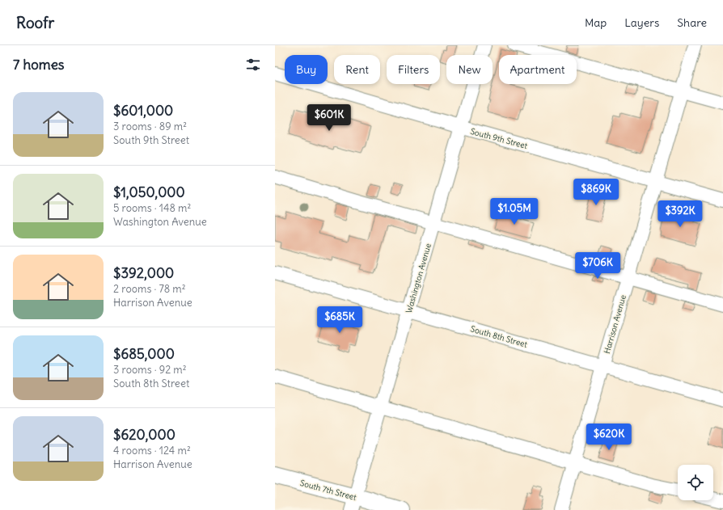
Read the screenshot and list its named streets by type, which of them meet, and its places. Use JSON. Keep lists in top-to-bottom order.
{
  "streets": {
    "main road": ["South 7th Street"],
    "street": [
      "South 9th Street",
      "Washington Avenue",
      "Harrison Avenue",
      "South 8th Street"
    ]
  },
  "crossings": [
    ["South 9th Street", "Washington Avenue"],
    ["South 9th Street", "Harrison Avenue"],
    ["Washington Avenue", "South 8th Street"],
    ["Washington Avenue", "South 7th Street"],
    ["Harrison Avenue", "South 8th Street"]
  ],
  "page": {
    "header": "Roofr",
    "nav": ["Map", "Layers", "Share"],
    "heading": "7 homes",
    "chip": [
      "Buy",
      "Rent",
      "Filters",
      "New",
      "Apartment"
    ],
    "list": [
      {
        "name": "$601,000",
        "note": "3 rooms · 89 m² · South 9th Street"
      },
      {
        "name": "$1,050,000",
        "note": "5 rooms · 148 m² · Washington Avenue"
      },
      {
        "name": "$392,000",
        "note": "2 rooms · 78 m² · Harrison Avenue"
      },
      {
        "name": "$685,000",
        "note": "3 rooms · 92 m² · South 8th Street"
      },
      {
        "name": "$620,000",
        "note": "4 rooms · 124 m² · Harrison Avenue"
      }
    ],
    "price": [
      "$601K",
      "$869K",
      "$1.05M",
      "$392K",
      "$706K",
      "$685K",
      "$620K"
    ]
  }
}
